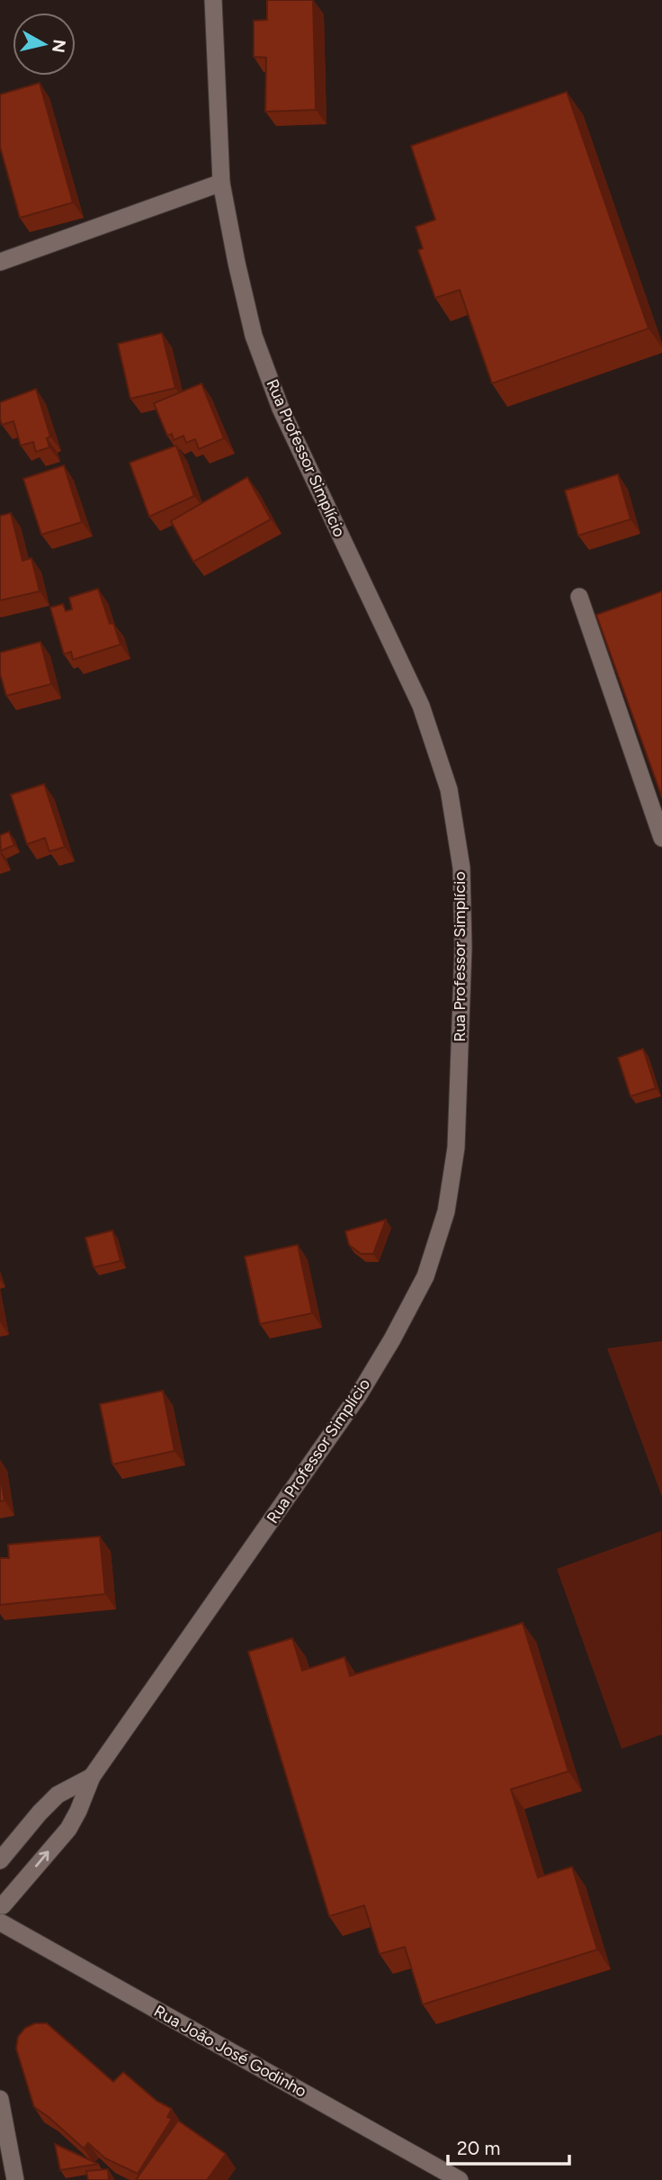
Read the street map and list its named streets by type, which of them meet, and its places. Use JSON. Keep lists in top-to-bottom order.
{
  "streets": {
    "street": ["Rua Professor Simplício", "Rua João José Godinho"]
  },
  "crossings": [
    ["Rua Professor Simplício", "Rua João José Godinho"]
  ],
  "scale_bar": "20 m",
  "north": "right"
}
